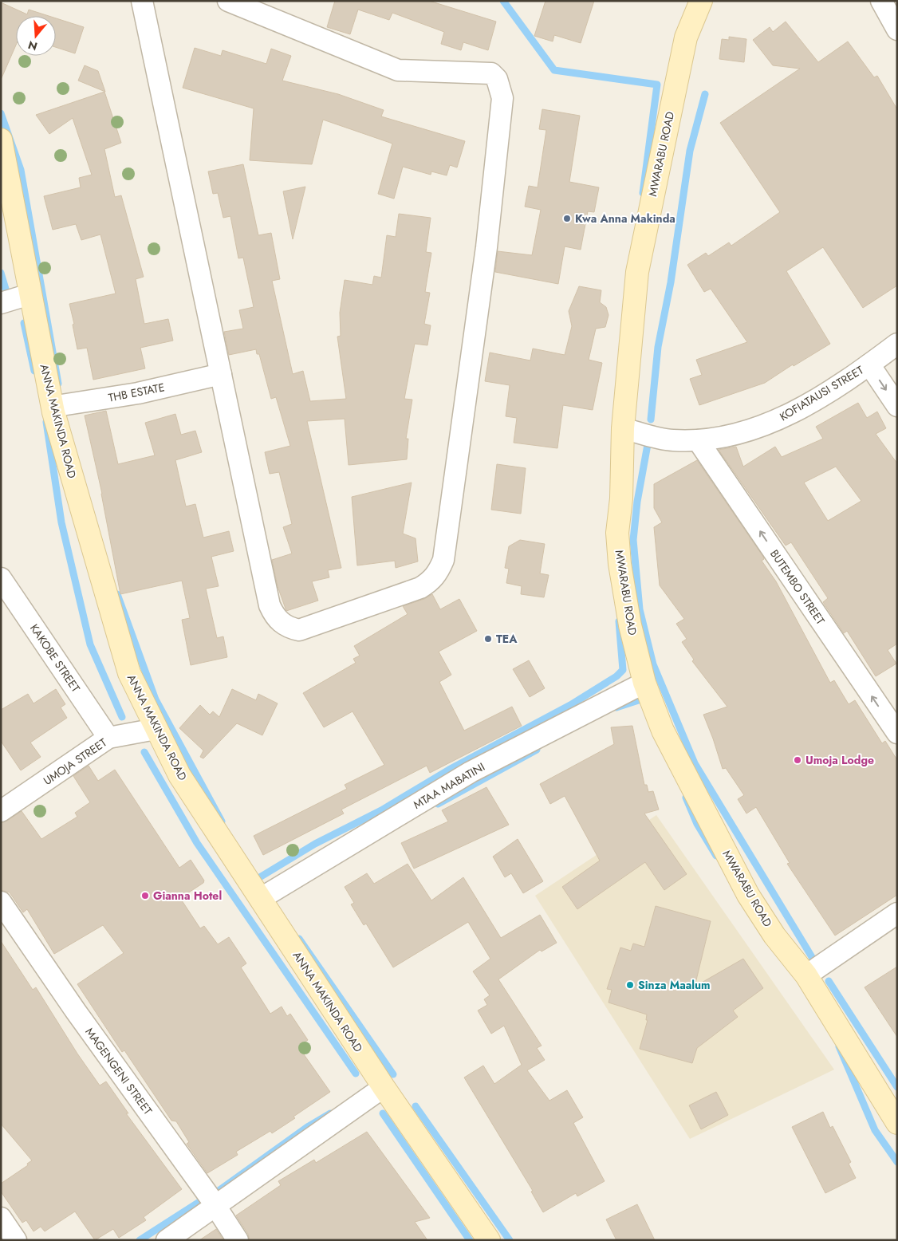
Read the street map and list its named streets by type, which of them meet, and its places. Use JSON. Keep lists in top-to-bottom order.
{
  "streets": {
    "street": [
      "MWARABU ROAD",
      "THB ESTATE",
      "KOFIATAUSI STREET",
      "ANNA MAKINDA ROAD",
      "BUTEMBO STREET",
      "KAKOBE STREET",
      "UMOJA STREET",
      "MTAA MABATINI",
      "MAGENGENI STREET"
    ]
  },
  "crossings": [
    ["MWARABU ROAD", "KOFIATAUSI STREET"],
    ["MWARABU ROAD", "MTAA MABATINI"],
    ["THB ESTATE", "ANNA MAKINDA ROAD"],
    ["KOFIATAUSI STREET", "BUTEMBO STREET"],
    ["ANNA MAKINDA ROAD", "UMOJA STREET"],
    ["ANNA MAKINDA ROAD", "MTAA MABATINI"],
    ["KAKOBE STREET", "UMOJA STREET"]
  ],
  "one_way": ["BUTEMBO STREET"],
  "places": [
    "Kwa Anna Makinda",
    "TEA",
    "Umoja Lodge",
    "Gianna Hotel",
    "Sinza Maalum"
  ],
  "north": "bottom"
}
